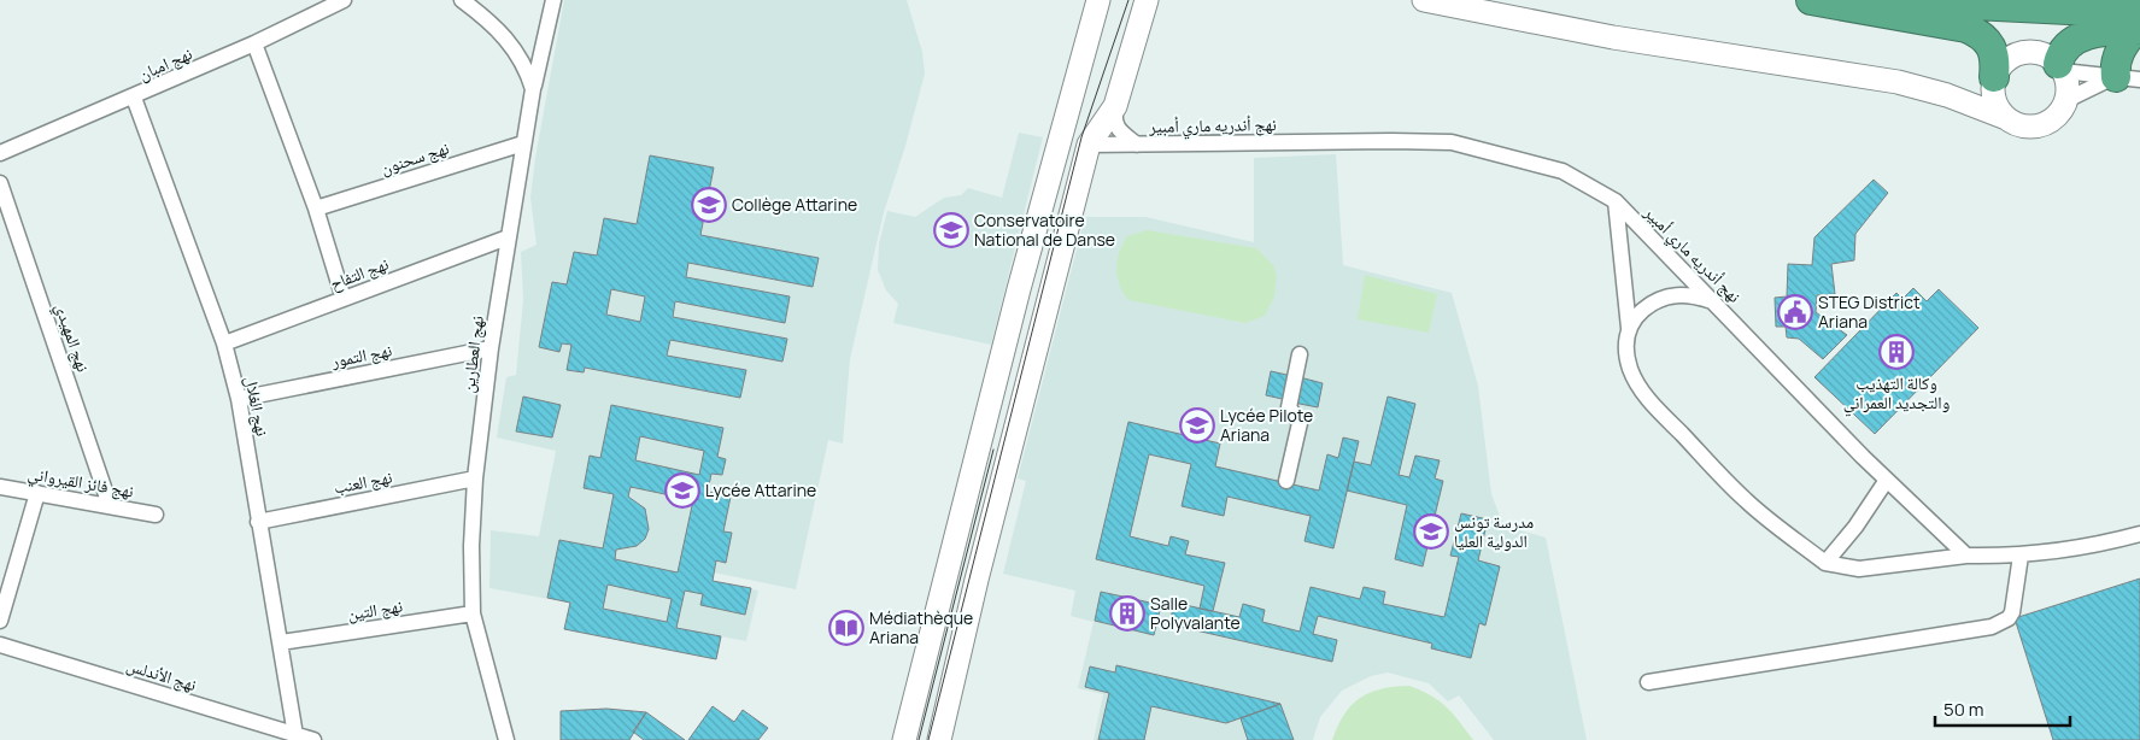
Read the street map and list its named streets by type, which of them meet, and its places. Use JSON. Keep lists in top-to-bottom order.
{
  "streets": {
    "street": [
      "نهج امبان",
      "نهج أندريه ماري أمبير",
      "نهج سحنون",
      "نهج التفاح",
      "نهج المهيدي",
      "نهج العطارين",
      "نهج التمور",
      "نهج الغلال",
      "نهج فائز القيرواني",
      "نهج العنب",
      "نهج التين",
      "نهج الأندلس"
    ]
  },
  "crossings": [
    ["نهج امبان", "نهج الغلال"],
    ["نهج سحنون", "نهج العطارين"],
    ["نهج التفاح", "نهج العطارين"],
    ["نهج التفاح", "نهج الغلال"],
    ["نهج المهيدي", "نهج فائز القيرواني"],
    ["نهج العطارين", "نهج التمور"],
    ["نهج العطارين", "نهج العنب"],
    ["نهج العطارين", "نهج التين"],
    ["نهج التمور", "نهج الغلال"],
    ["نهج الغلال", "نهج العنب"],
    ["نهج الغلال", "نهج التين"],
    ["نهج الغلال", "نهج الأندلس"]
  ],
  "places": {
    "school or university": [
      "Collège Attarine",
      "Conservatoire National de Danse",
      "Lycée Pilote Ariana",
      "Lycée Attarine",
      "مدرسة تونس الدولية العليا"
    ],
    "public building": ["STEG District Ariana"],
    "building": ["وكالة التهذيب والتجديد العمراني", "Salle Polyvalante"],
    "library": ["Médiathèque Ariana"]
  },
  "scale_bar": "50 m"
}
